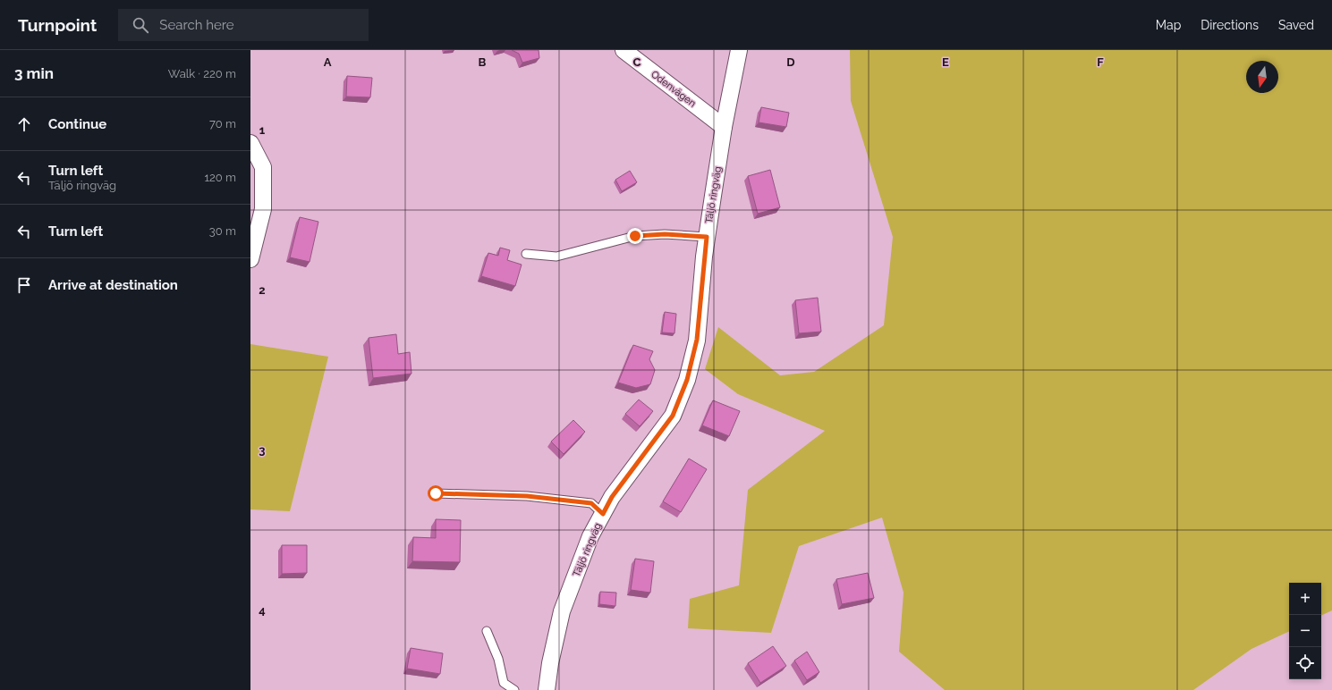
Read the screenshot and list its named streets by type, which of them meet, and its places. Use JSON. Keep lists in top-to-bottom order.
{
  "streets": {
    "street": ["Odenvägen", "Täljö ringväg"]
  },
  "crossings": [
    ["Odenvägen", "Täljö ringväg"]
  ],
  "north": "bottom",
  "page": {
    "header": "Turnpoint",
    "search": "Search here",
    "nav": ["Map", "Directions", "Saved"],
    "heading": ["3 min", "Walk · 220 m"],
    "list": [
      ["Continue", "70 m"],
      ["Turn left", "Täljö ringväg", "120 m"],
      ["Turn left", "30 m"],
      "Arrive at destination"
    ],
    "map_buttons": ["+", "−"]
  },
  "grid": {
    "columns": [
      "A",
      "B",
      "C",
      "D",
      "E",
      "F"
    ],
    "rows": [
      "1",
      "2",
      "3",
      "4"
    ]
  }
}
